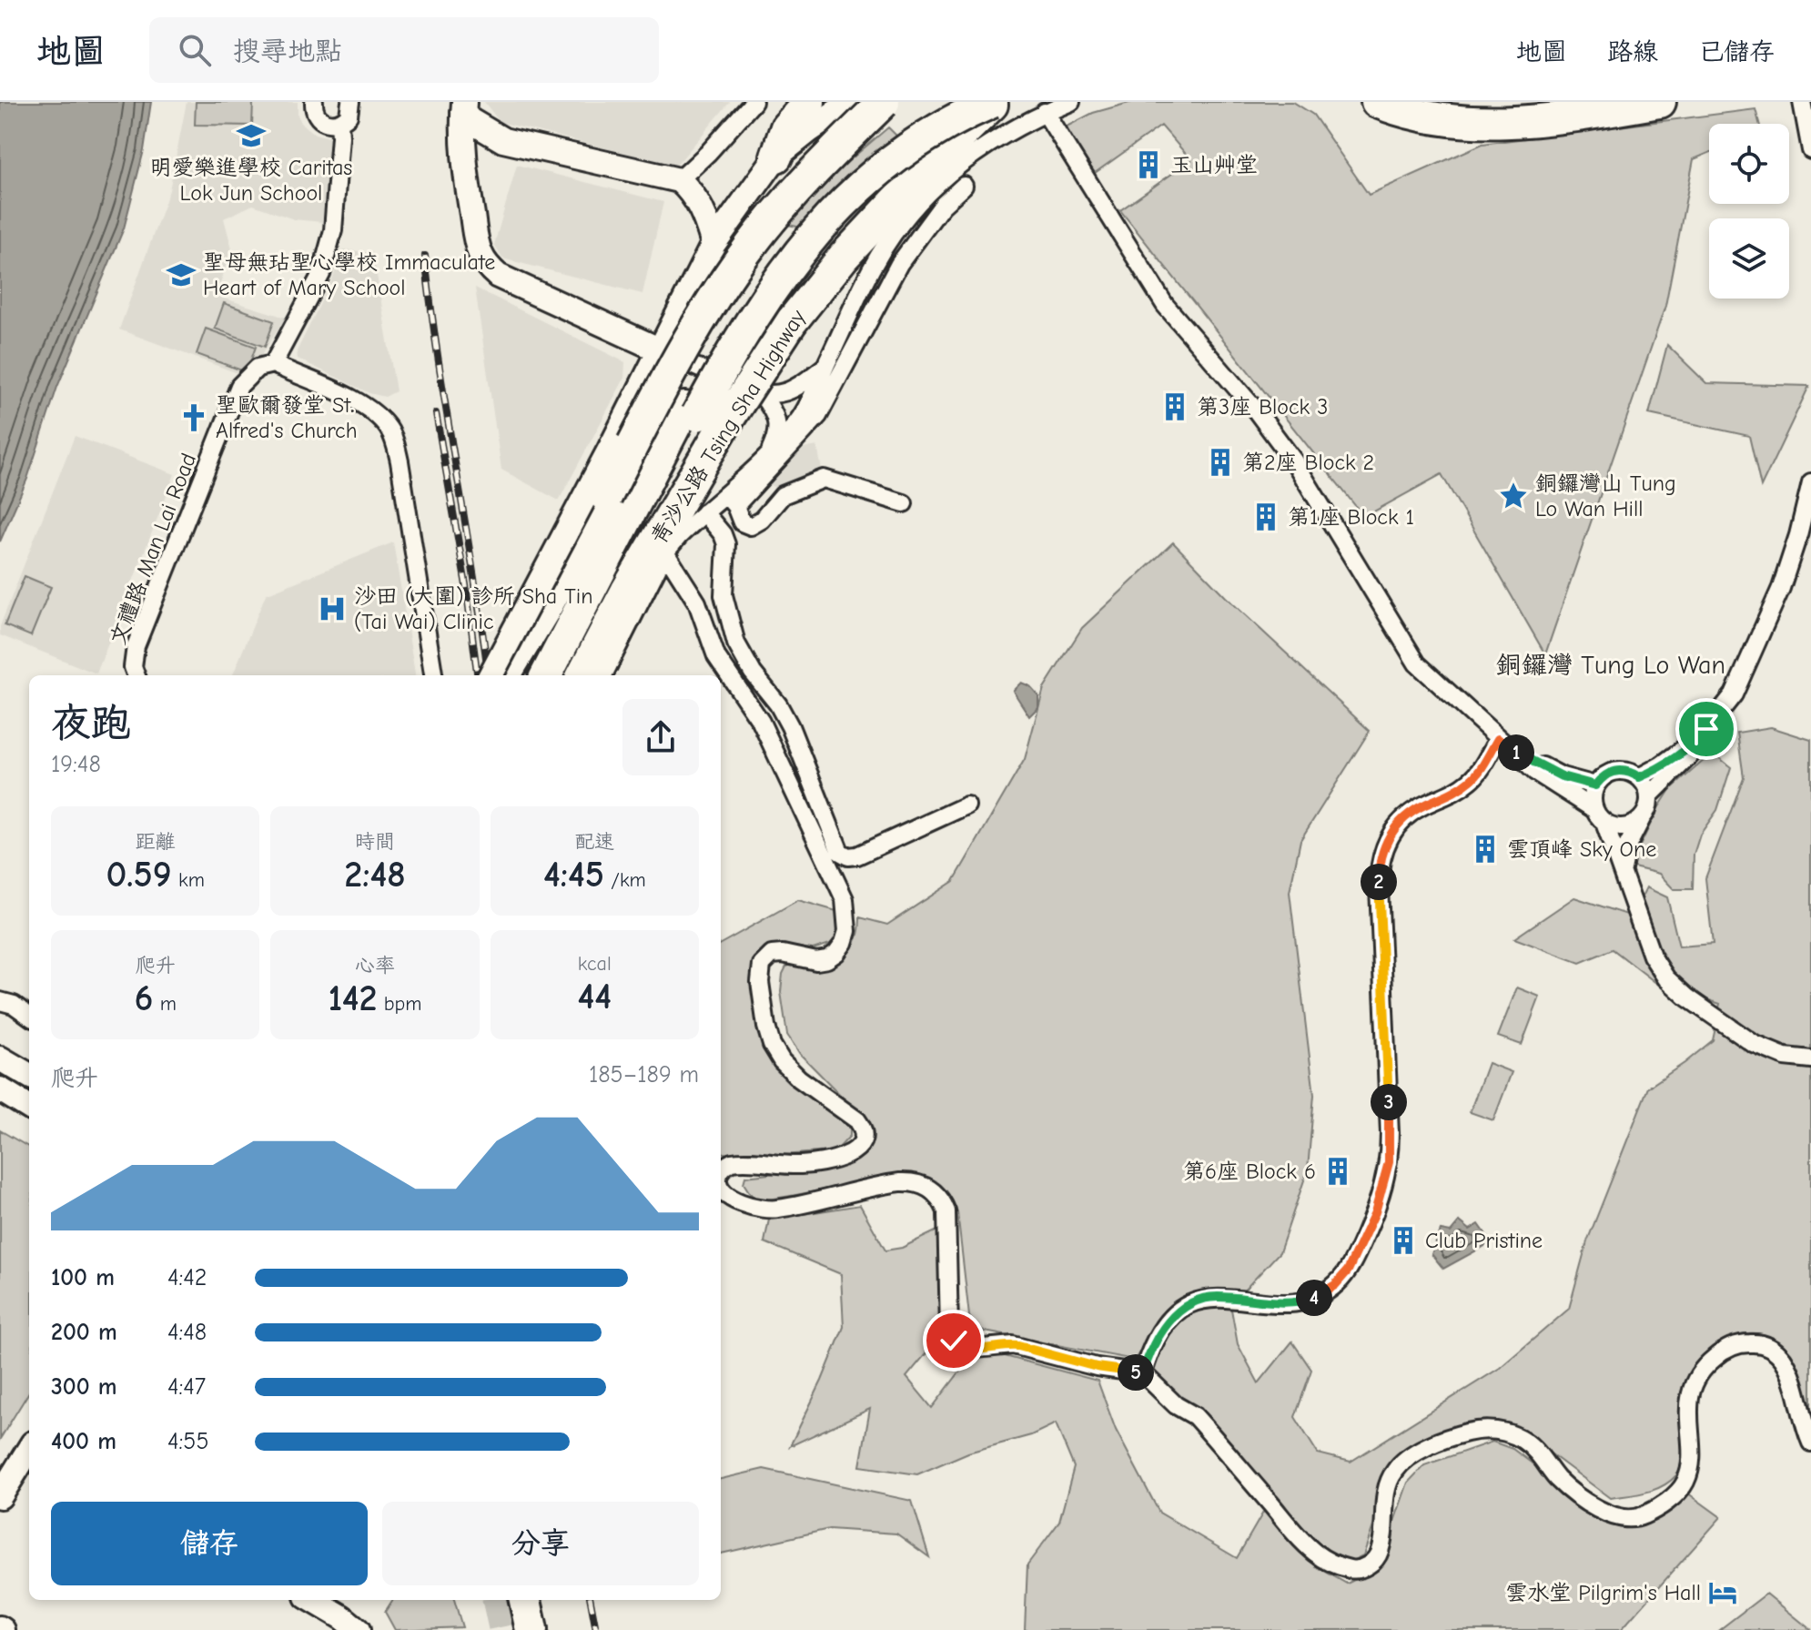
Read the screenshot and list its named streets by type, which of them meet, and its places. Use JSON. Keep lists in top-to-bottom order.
{
  "streets": {
    "highway": ["青沙公路 Tsing Sha Highway"],
    "street": ["文禮路 Man Lai Road"]
  },
  "districts": ["銅鑼灣 Tung Lo Wan"],
  "places": {
    "school or university": ["明愛樂進學校 Caritas Lok Jun School", "聖母無玷聖心學校 Immaculate Heart of Mary School"],
    "building": [
      "玉山艸堂",
      "第3座 Block 3",
      "第2座 Block 2",
      "第1座 Block 1",
      "雲頂峰 Sky One",
      "第6座 Block 6",
      "Club Pristine"
    ],
    "church": ["聖歐爾發堂 St. Alfred's Church"],
    "place": ["銅鑼灣山 Tung Lo Wan Hill"],
    "hospital": ["沙田 (大圍) 診所 Sha Tin (Tai Wai) Clinic"],
    "hotel": ["雲水堂 Pilgrim's Hall"]
  },
  "page": {
    "header": "地圖",
    "search": "搜尋地點",
    "nav": ["地圖", "路線", "已儲存"],
    "heading": ["夜跑", "19:48"],
    "pins": [
      "1",
      "2",
      "3",
      "4",
      "5"
    ],
    "stats": [
      ["距離", "0.59 km"],
      ["時間", "2:48"],
      ["配速", "4:45 /km"],
      ["爬升", "6 m"],
      ["心率", "142 bpm"],
      ["kcal", "44"]
    ],
    "chart": ["爬升", "185–189 m"],
    "list": [
      {
        "name": "100 m",
        "note": "4:42"
      },
      {
        "name": "200 m",
        "note": "4:48"
      },
      {
        "name": "300 m",
        "note": "4:47"
      },
      {
        "name": "400 m",
        "note": "4:55"
      }
    ],
    "buttons": ["儲存", "分享"]
  }
}
